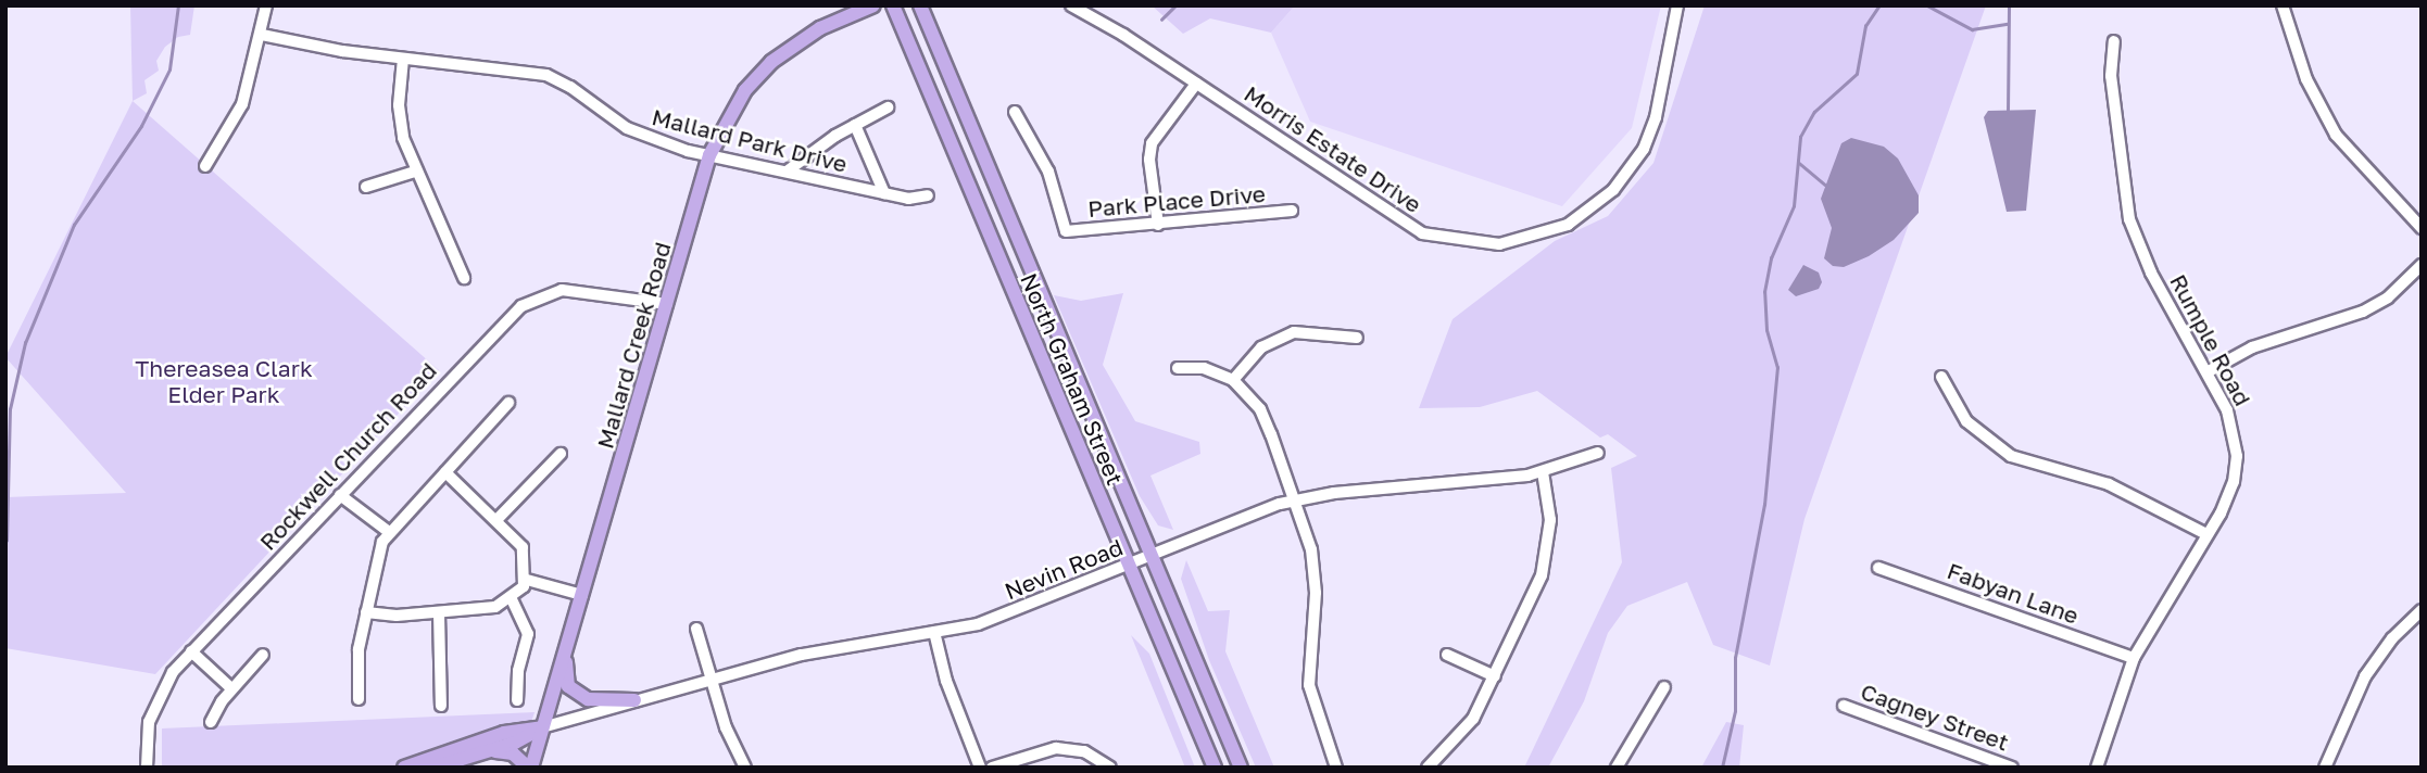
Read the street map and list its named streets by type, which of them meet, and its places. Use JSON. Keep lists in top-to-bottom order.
{
  "streets": {
    "main road": ["Mallard Creek Road", "North Graham Street", "Nevin Road"],
    "street": [
      "Mallard Park Drive",
      "Morris Estate Drive",
      "Park Place Drive",
      "Rumple Road",
      "Rockwell Church Road",
      "Fabyan Lane",
      "Cagney Street"
    ]
  },
  "crossings": [
    ["Mallard Park Drive", "Mallard Creek Road"],
    ["Rumple Road", "Fabyan Lane"],
    ["Mallard Creek Road", "Rockwell Church Road"],
    ["Mallard Creek Road", "Nevin Road"],
    ["North Graham Street", "Nevin Road"]
  ],
  "parks": ["Thereasea Clark Elder Park"]
}
